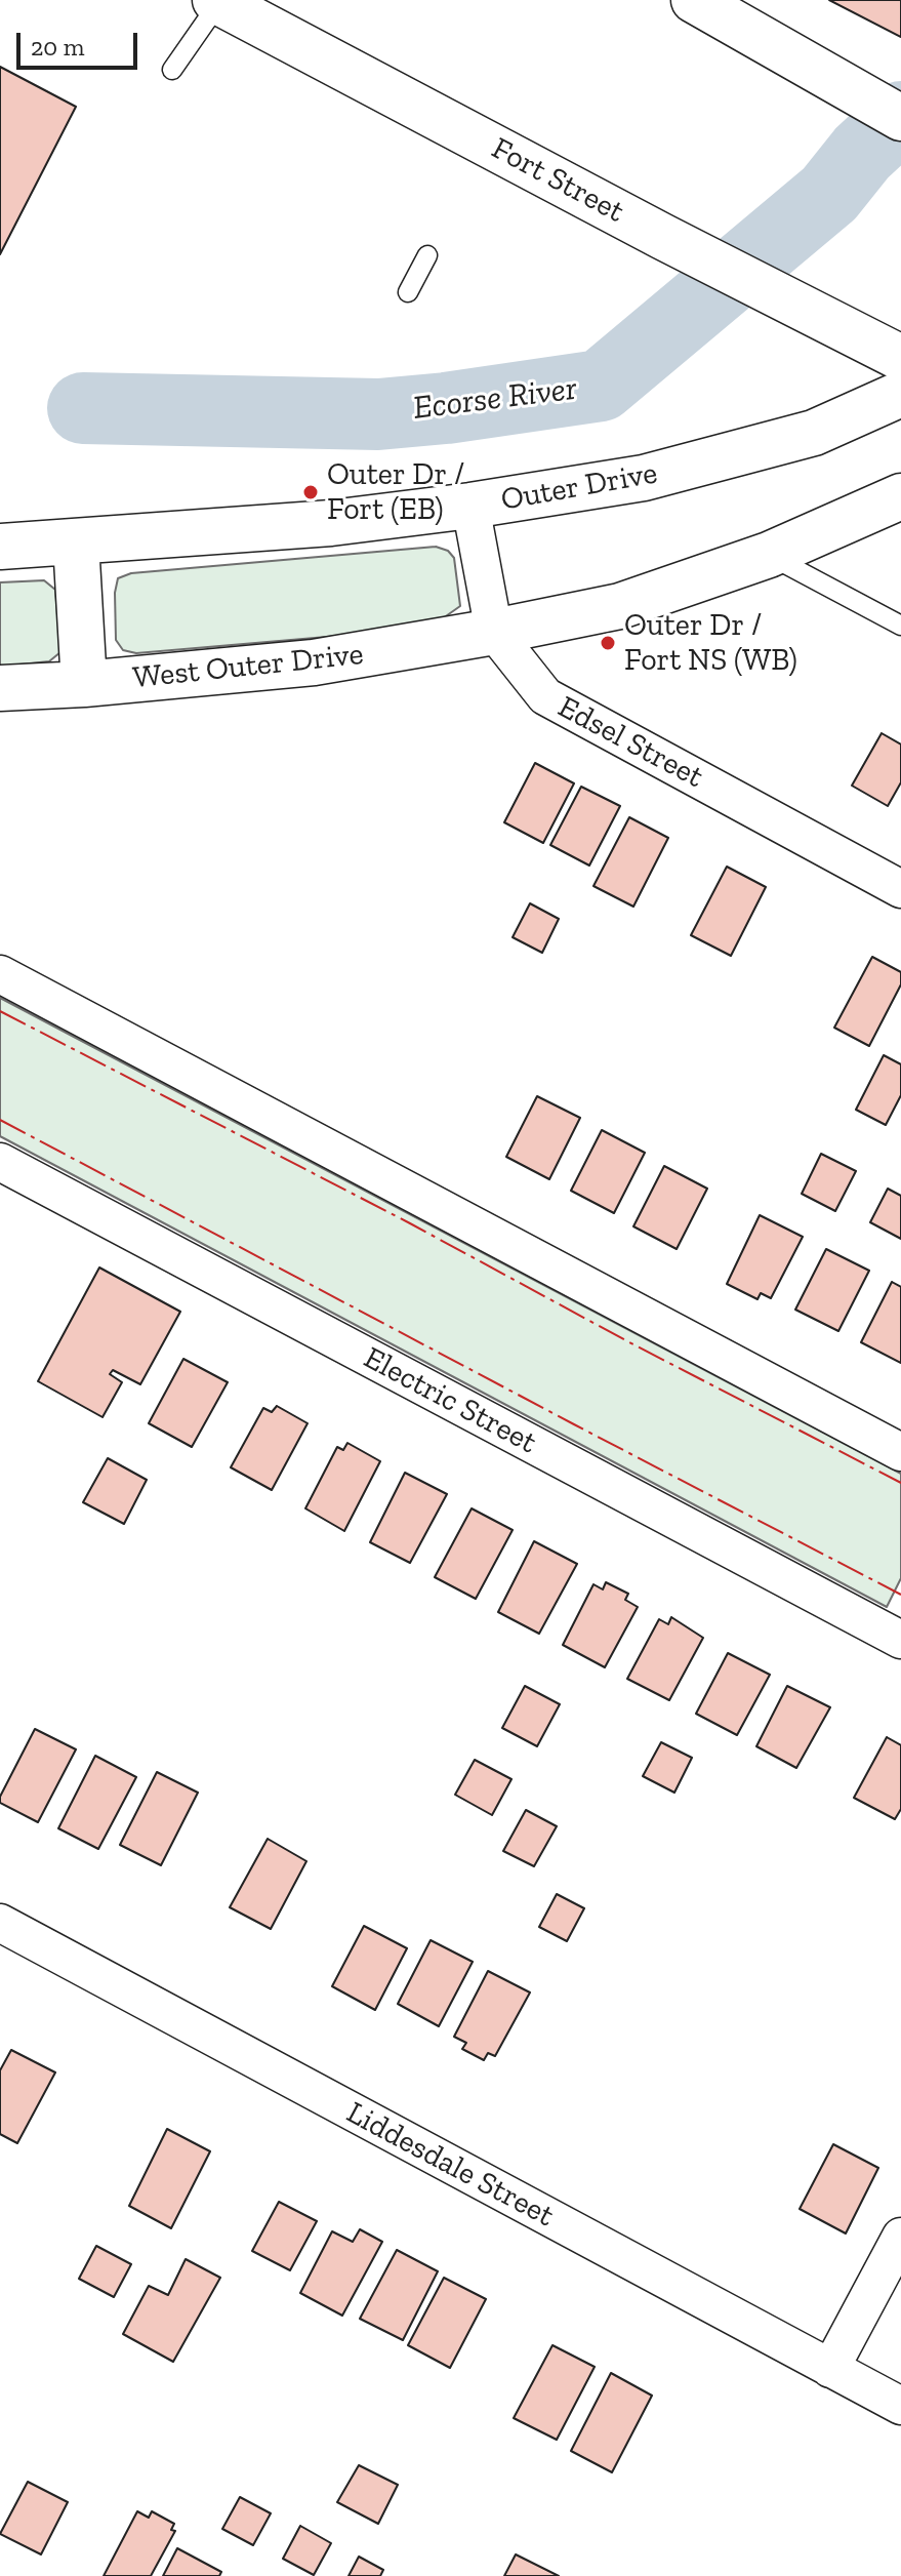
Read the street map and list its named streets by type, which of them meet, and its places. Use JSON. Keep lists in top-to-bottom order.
{
  "streets": {
    "main road": ["Fort Street", "Outer Drive", "West Outer Drive"],
    "street": ["Edsel Street", "Electric Street", "Liddesdale Street"]
  },
  "crossings": [
    ["Outer Drive", "Edsel Street"],
    ["West Outer Drive", "Edsel Street"]
  ],
  "water": ["Ecorse River"],
  "places": ["Outer Dr / Fort (EB)", "Outer Dr / Fort NS (WB)"],
  "scale_bar": "20 m"
}
